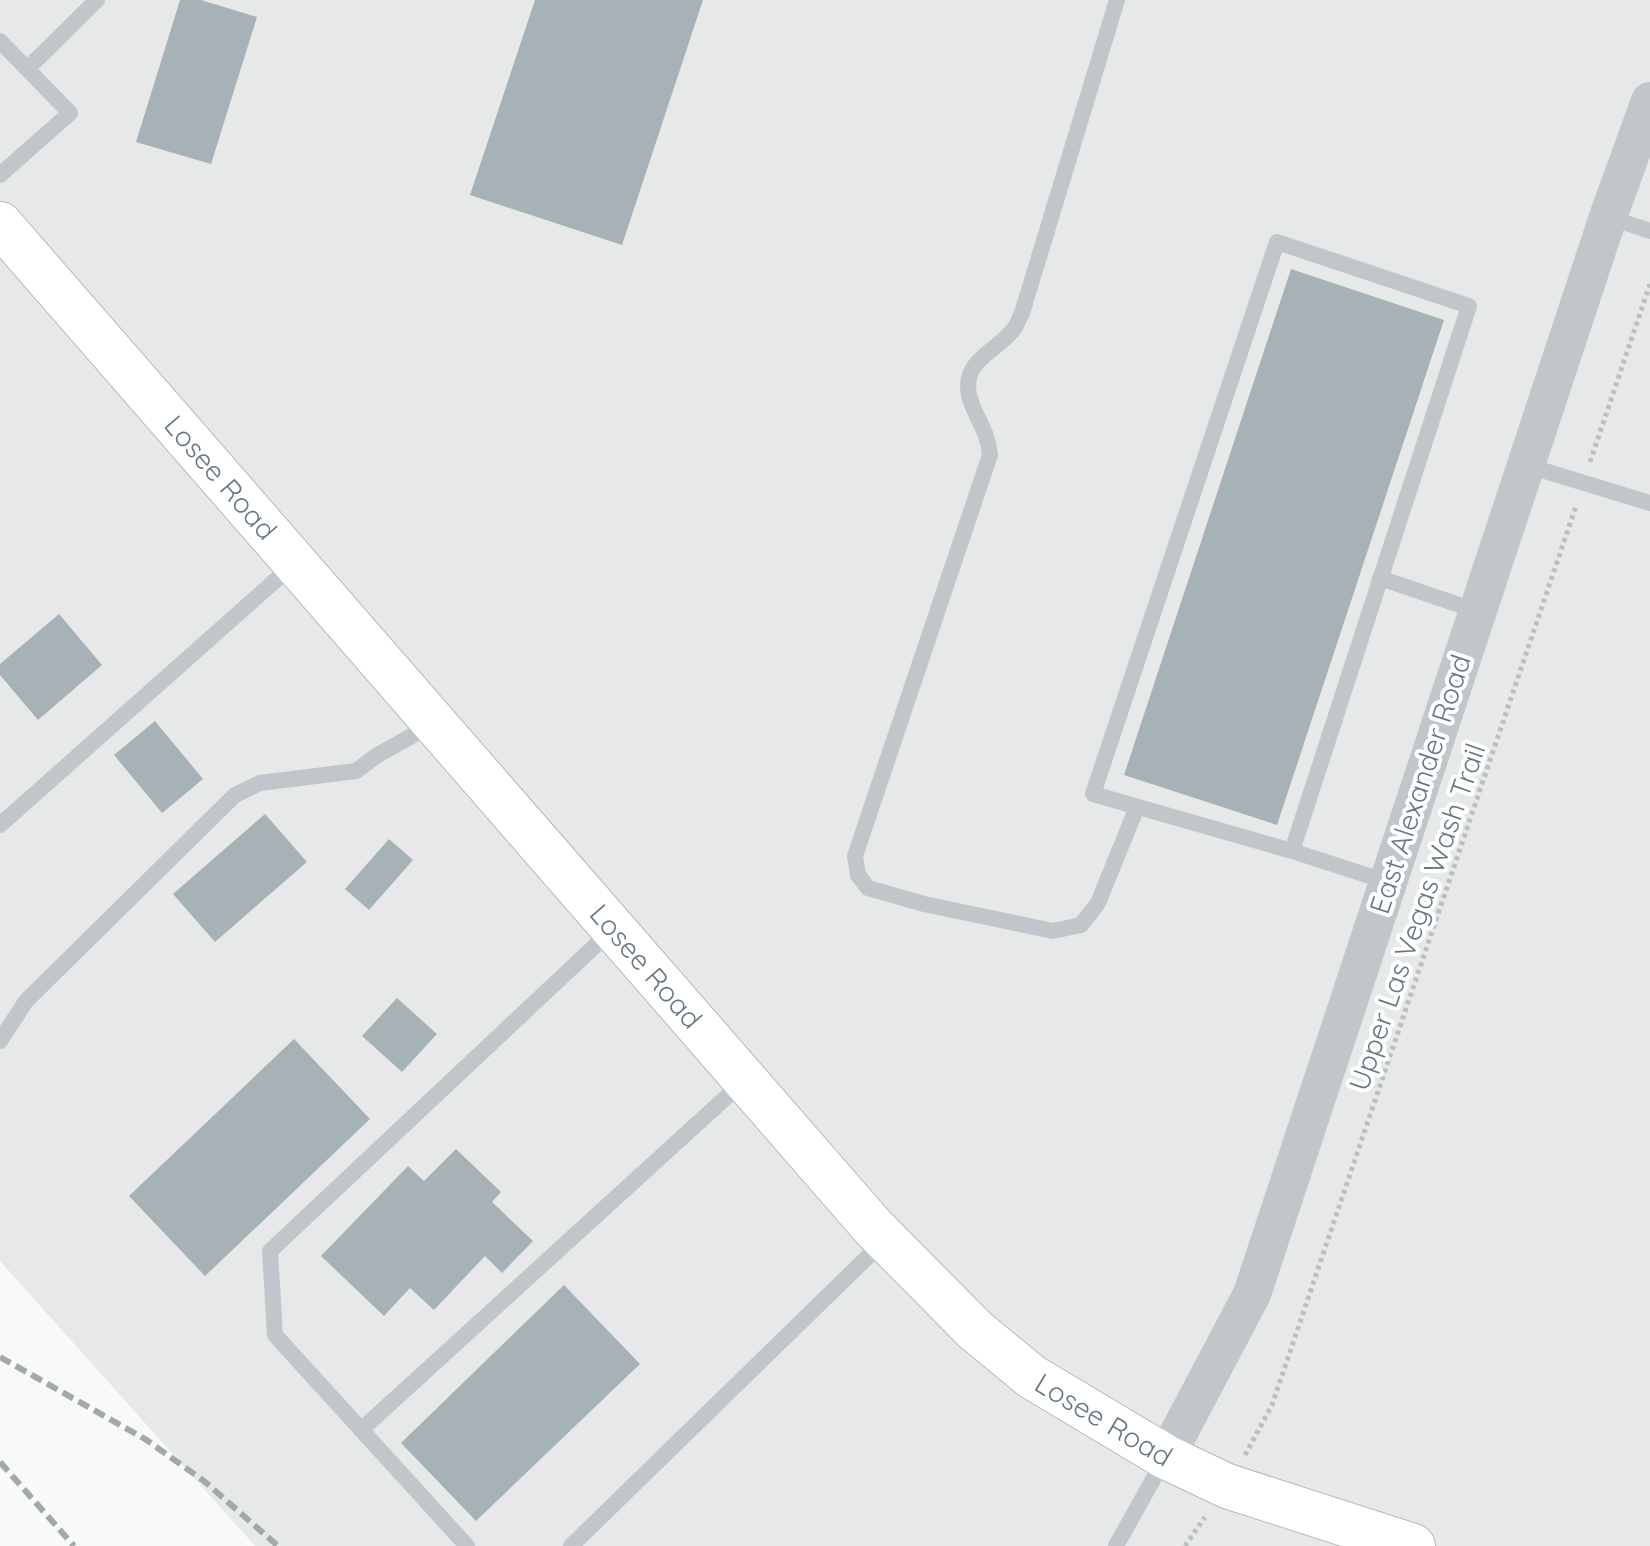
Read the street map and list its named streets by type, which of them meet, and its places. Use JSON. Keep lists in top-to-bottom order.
{
  "streets": {
    "main road": ["Losee Road"],
    "street": ["East Alexander Road"],
    "path": ["Upper Las Vegas Wash Trail"]
  },
  "crossings": [
    ["Losee Road", "East Alexander Road"],
    ["Losee Road", "Upper Las Vegas Wash Trail"]
  ]
}
